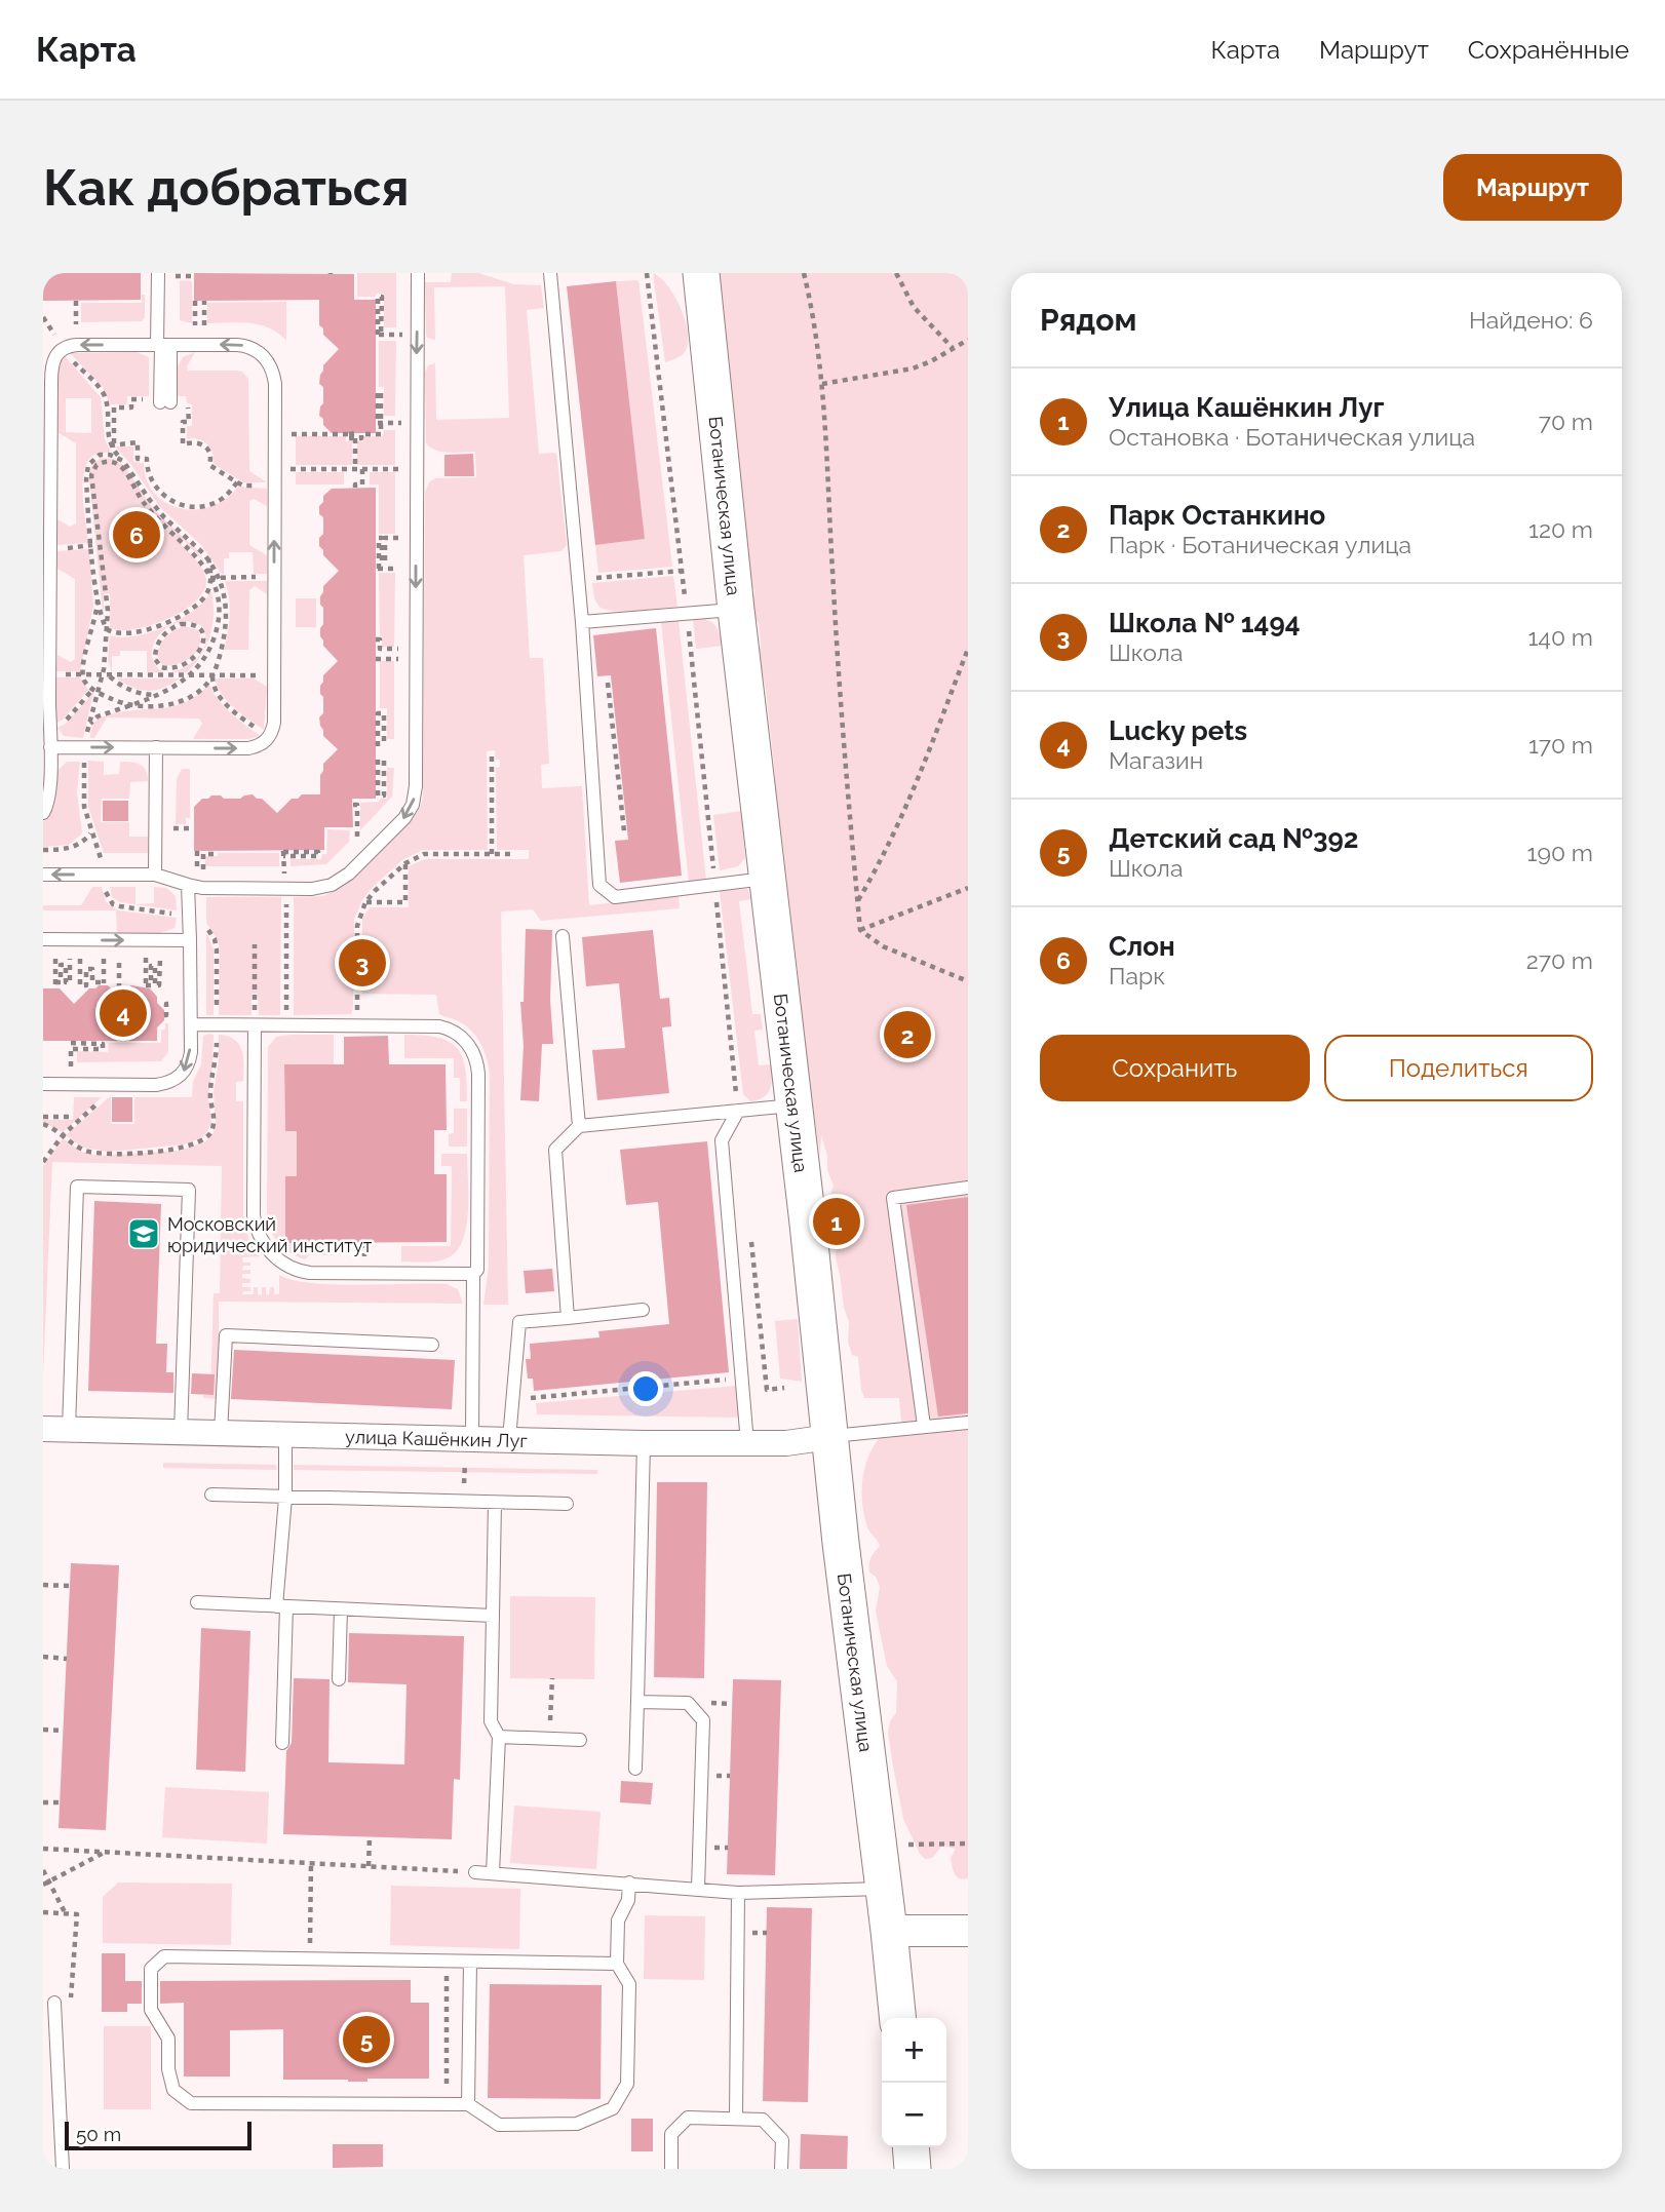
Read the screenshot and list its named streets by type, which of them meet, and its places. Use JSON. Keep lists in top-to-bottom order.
{
  "streets": {
    "main road": ["Ботаническая улица"],
    "street": ["улица Кашёнкин Луг"]
  },
  "crossings": [
    ["Ботаническая улица", "улица Кашёнкин Луг"]
  ],
  "places": {
    "school or university": ["Московский юридический институт"]
  },
  "scale_bar": "50 m",
  "page": {
    "header": "Карта",
    "nav": ["Карта", "Маршрут", "Сохранённые"],
    "buttons": [
      "Маршрут",
      ["Сохранить", "Поделиться"]
    ],
    "title": "Как добраться",
    "heading": ["Рядом", "Найдено: 6"],
    "list": [
      {
        "mark": "1",
        "name": "Улица Кашёнкин Луг",
        "note": "Остановка · Ботаническая улица",
        "value": "70 m"
      },
      {
        "mark": "2",
        "name": "Парк Останкино",
        "note": "Парк · Ботаническая улица",
        "value": "120 m"
      },
      {
        "mark": "3",
        "name": "Школа № 1494",
        "note": "Школа",
        "value": "140 m"
      },
      {
        "mark": "4",
        "name": "Lucky pets",
        "note": "Магазин",
        "value": "170 m"
      },
      {
        "mark": "5",
        "name": "Детский сад №392",
        "note": "Школа",
        "value": "190 m"
      },
      {
        "mark": "6",
        "name": "Слон",
        "note": "Парк",
        "value": "270 m"
      }
    ],
    "pins": [
      "6",
      "3",
      "4",
      "2",
      "1",
      "5"
    ],
    "map_buttons": ["+", "−"],
    "scale": "50 m"
  }
}
